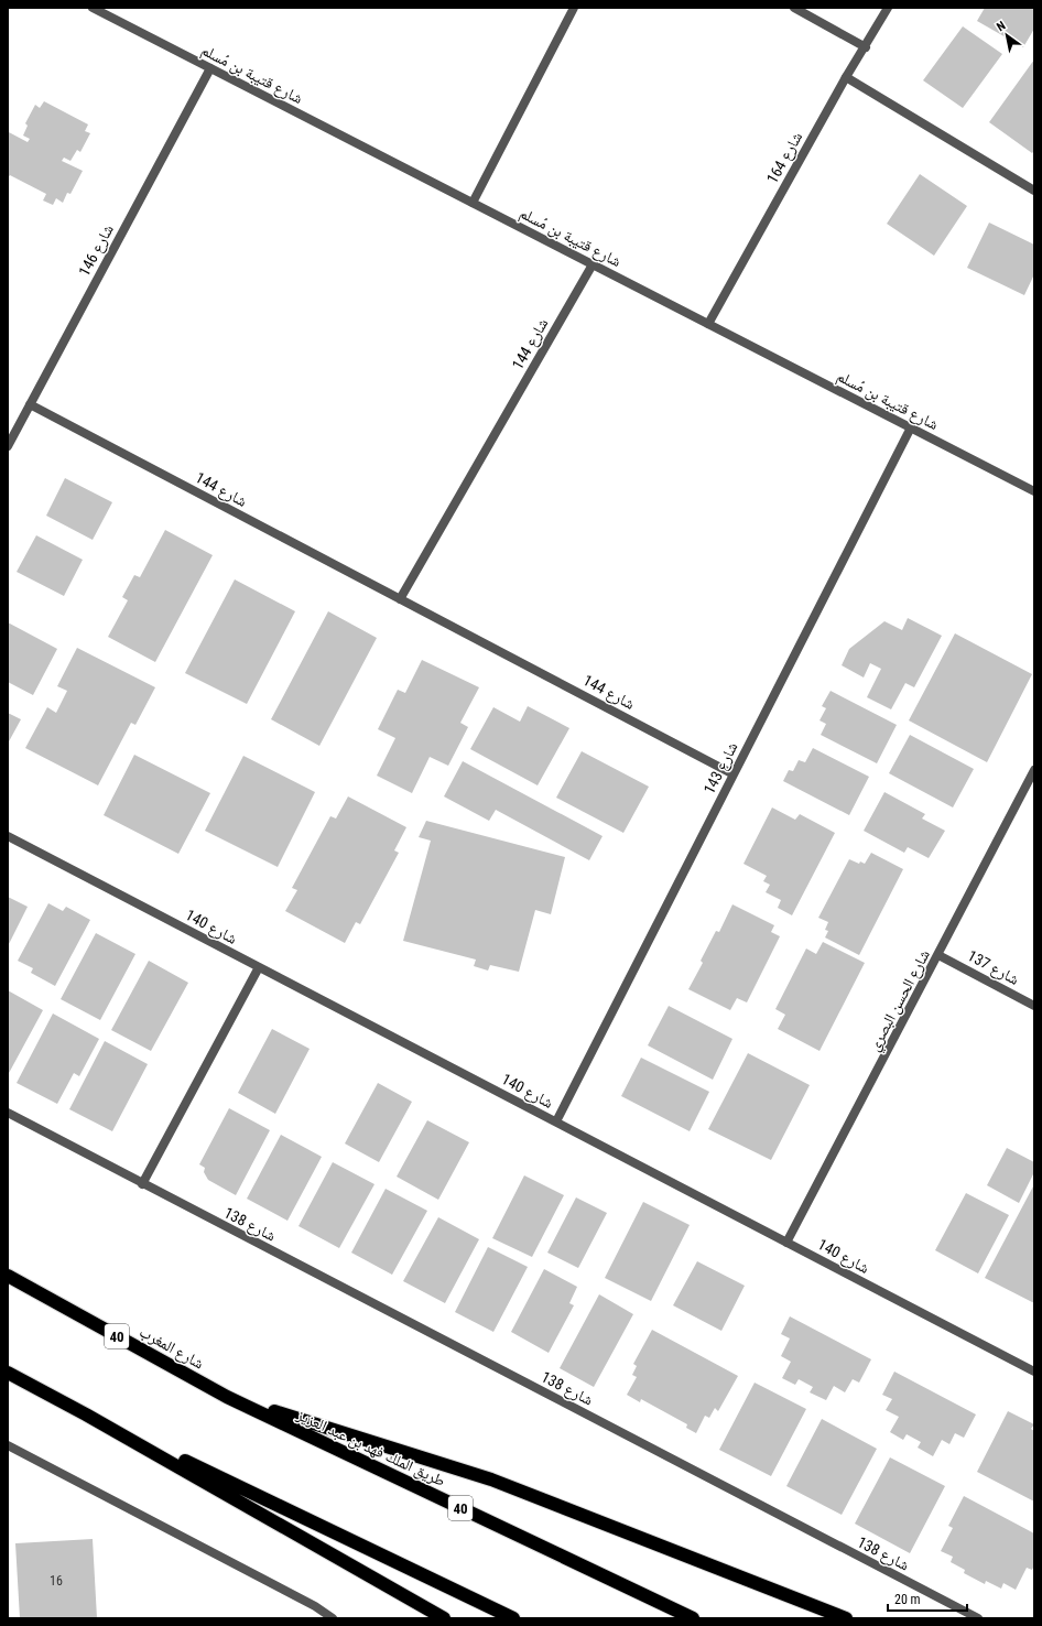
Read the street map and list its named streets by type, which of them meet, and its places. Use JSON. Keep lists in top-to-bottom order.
{
  "streets": {
    "highway": ["40", "شارع المغرب", "طريق الملك فهد بن عبد العزيز"],
    "street": [
      "شارع قتيبة بن مُسلم",
      "شارع 164",
      "شارع 146",
      "شارع 144",
      "شارع 143",
      "شارع 140",
      "شارع 137",
      "شارع الحسن البصري",
      "شارع 138"
    ]
  },
  "crossings": [
    ["شارع قتيبة بن مُسلم", "شارع 164"],
    ["شارع قتيبة بن مُسلم", "شارع 146"],
    ["شارع قتيبة بن مُسلم", "شارع 144"],
    ["شارع قتيبة بن مُسلم", "شارع 143"],
    ["شارع 146", "شارع 144"],
    ["شارع 144", "شارع 143"],
    ["شارع 143", "شارع 140"],
    ["شارع 140", "شارع الحسن البصري"],
    ["شارع 137", "شارع الحسن البصري"],
    ["شارع المغرب", "طريق الملك فهد بن عبد العزيز"]
  ],
  "house_numbers": ["16"],
  "scale_bar": "20 m",
  "north": "top left"
}
